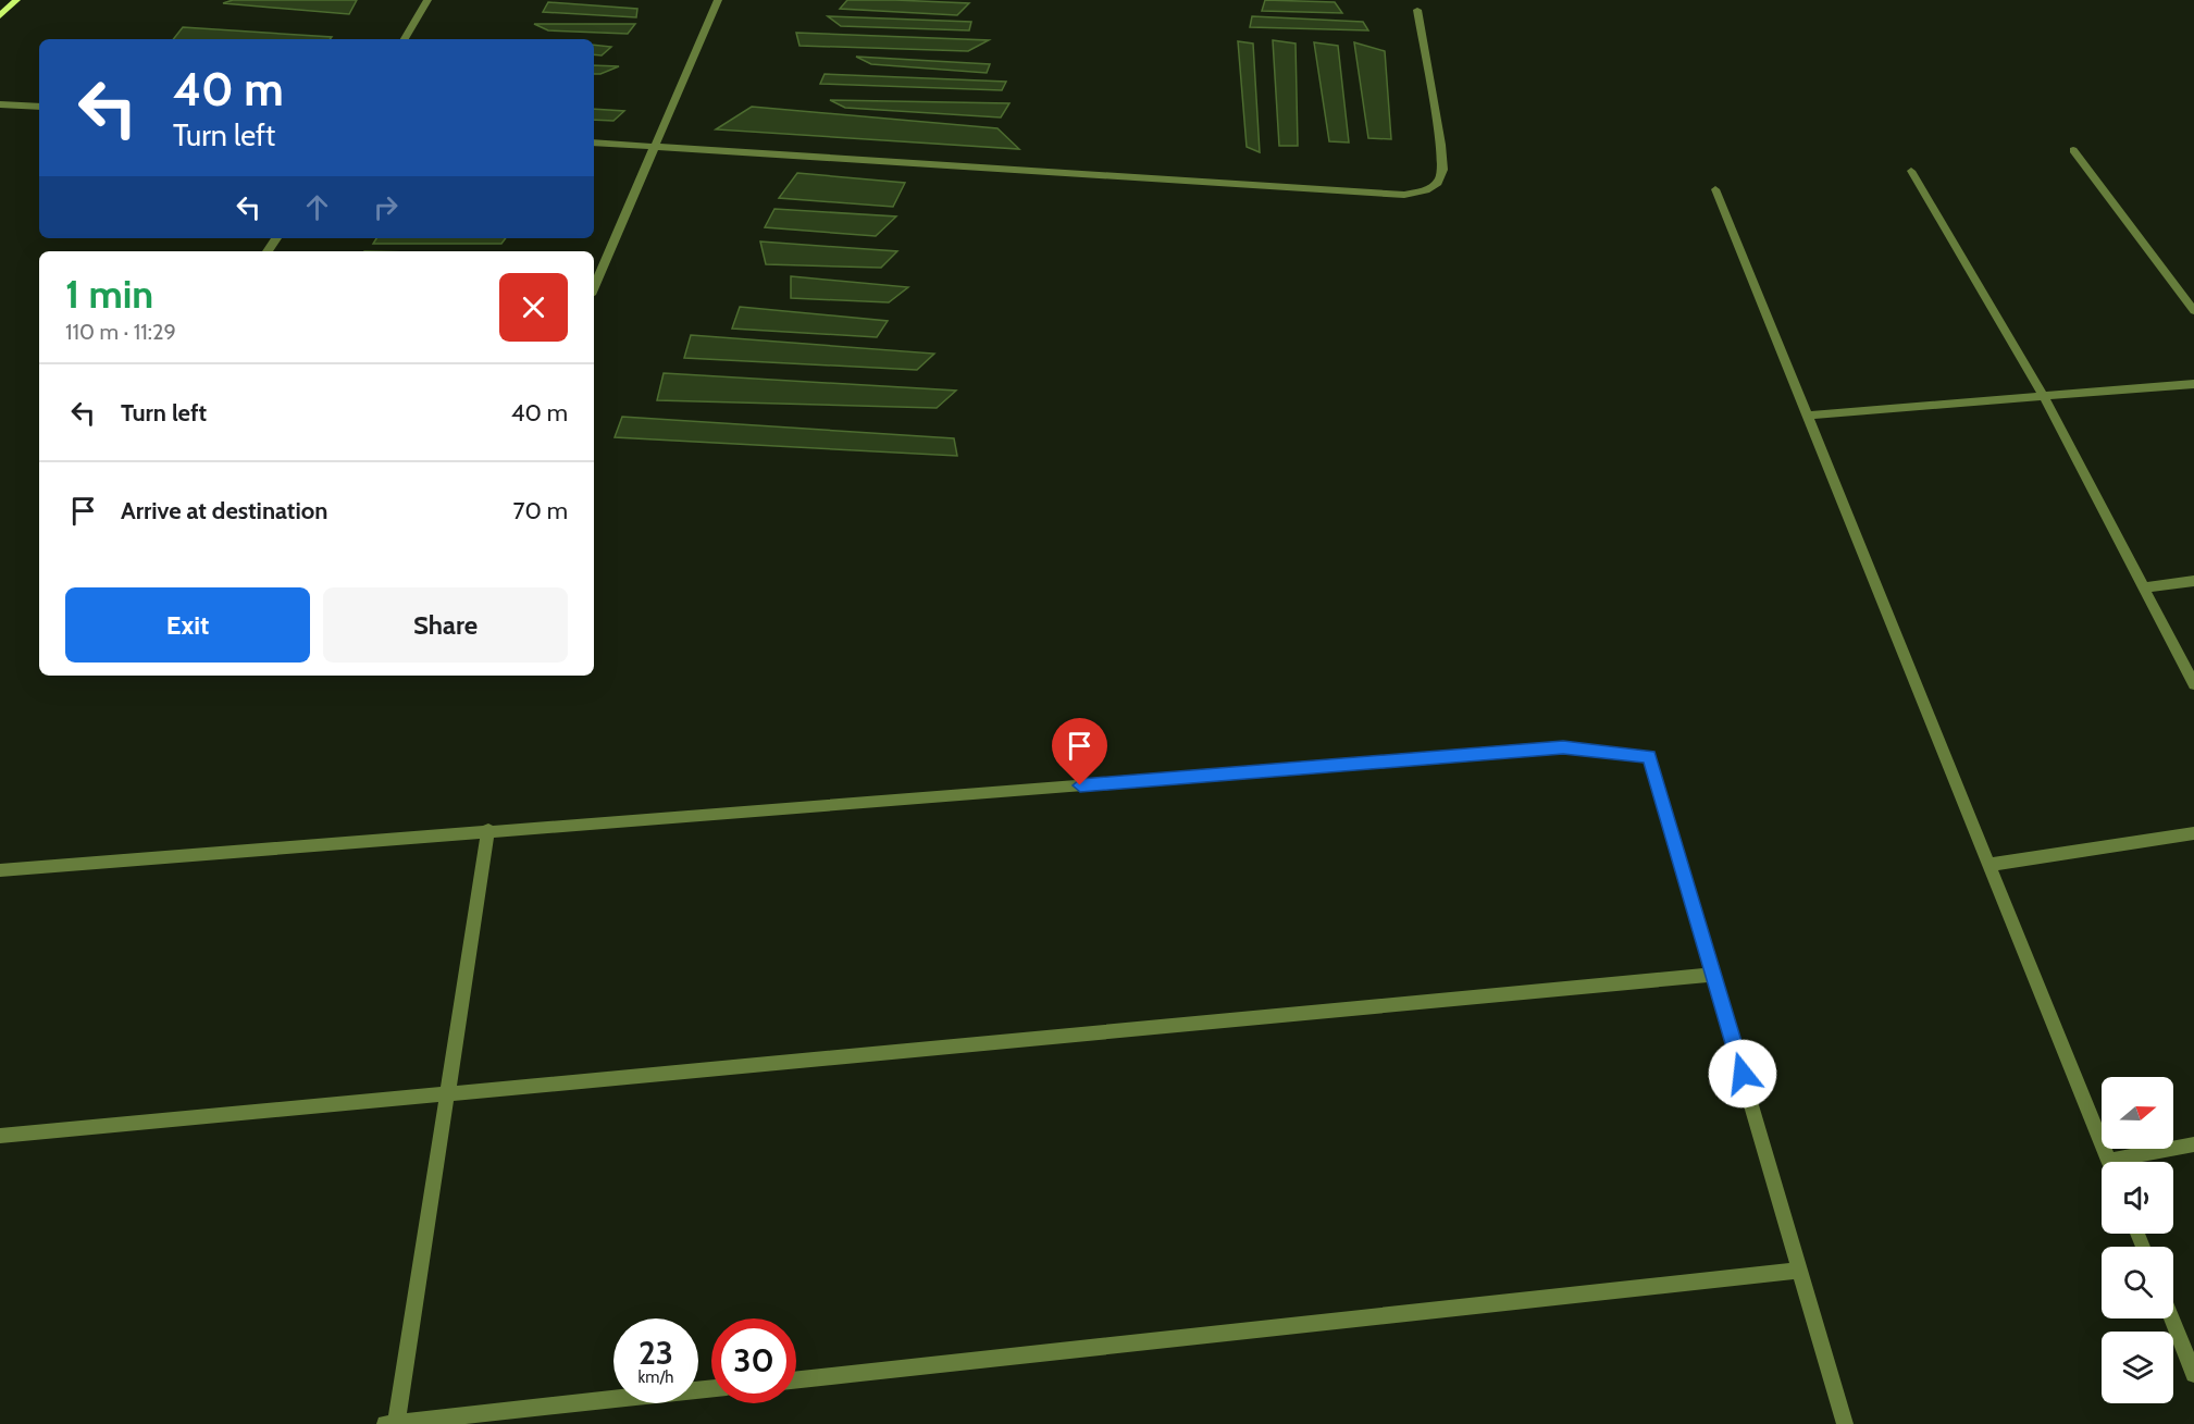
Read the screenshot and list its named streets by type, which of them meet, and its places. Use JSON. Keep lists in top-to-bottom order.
{
  "north": "right",
  "page": {
    "turn": ["40 m", "Turn left"],
    "heading": ["1 min", "110 m · 11:29"],
    "list": [
      {
        "name": "Turn left",
        "value": "40 m"
      },
      {
        "name": "Arrive at destination",
        "value": "70 m"
      }
    ],
    "buttons": ["Exit", "Share"],
    "speed": "23 km/h",
    "limit": "30"
  }
}
